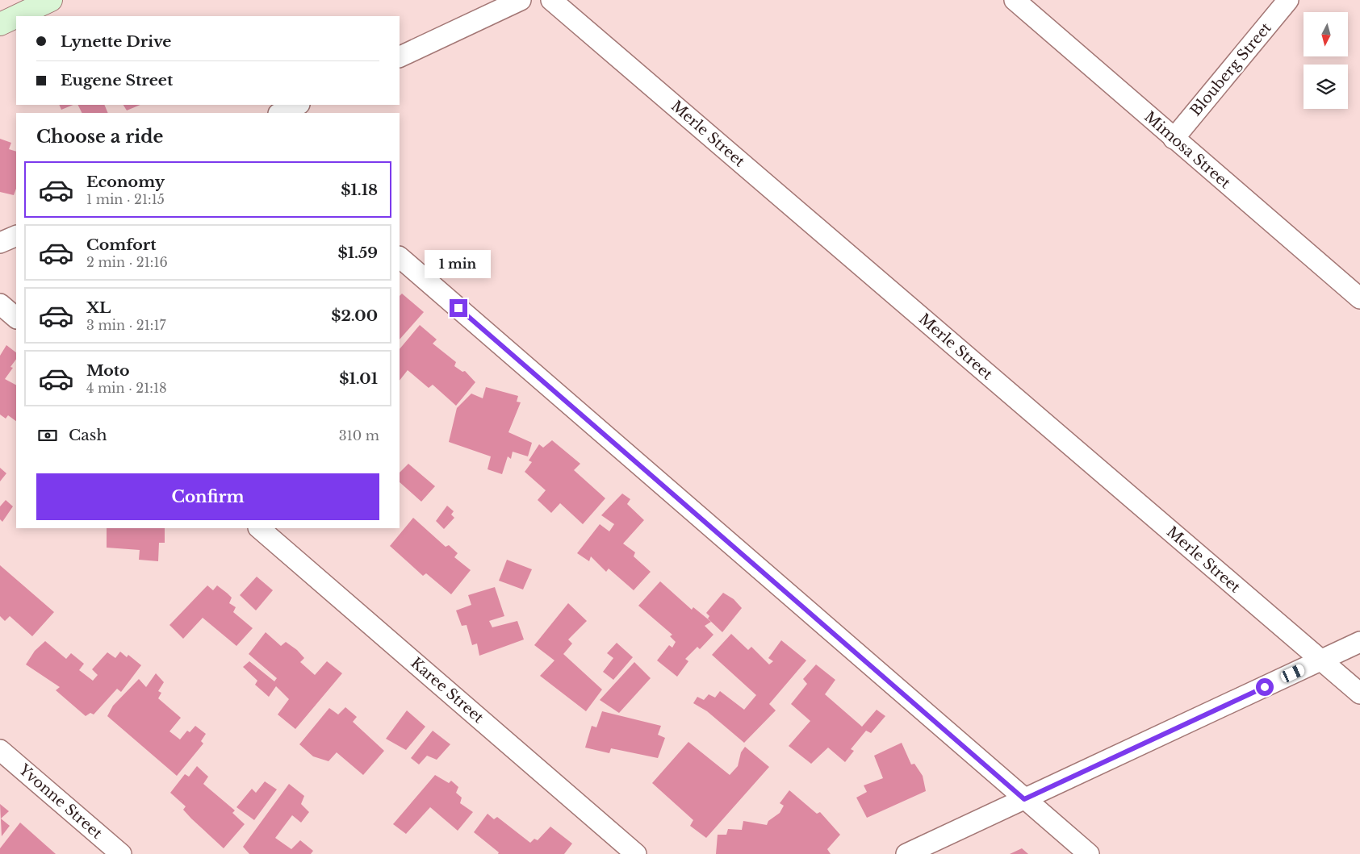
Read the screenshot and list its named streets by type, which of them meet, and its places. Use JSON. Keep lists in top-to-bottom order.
{
  "streets": {
    "street": [
      "Blouberg Street",
      "Merle Street",
      "Mimosa Street",
      "Karee Street",
      "Yvonne Street"
    ]
  },
  "crossings": [
    ["Blouberg Street", "Mimosa Street"]
  ],
  "north": "bottom",
  "page": {
    "banner": ["Lynette Drive", "Eugene Street"],
    "heading": "Choose a ride",
    "list": [
      {
        "name": "Economy",
        "note": "1 min · 21:15",
        "value": "$1.18"
      },
      {
        "name": "Comfort",
        "note": "2 min · 21:16",
        "value": "$1.59"
      },
      {
        "name": "XL",
        "note": "3 min · 21:17",
        "value": "$2.00"
      },
      {
        "name": "Moto",
        "note": "4 min · 21:18",
        "value": "$1.01"
      }
    ],
    "bubble": "1 min",
    "pay": ["Cash", "310 m"],
    "buttons": "Confirm"
  }
}
